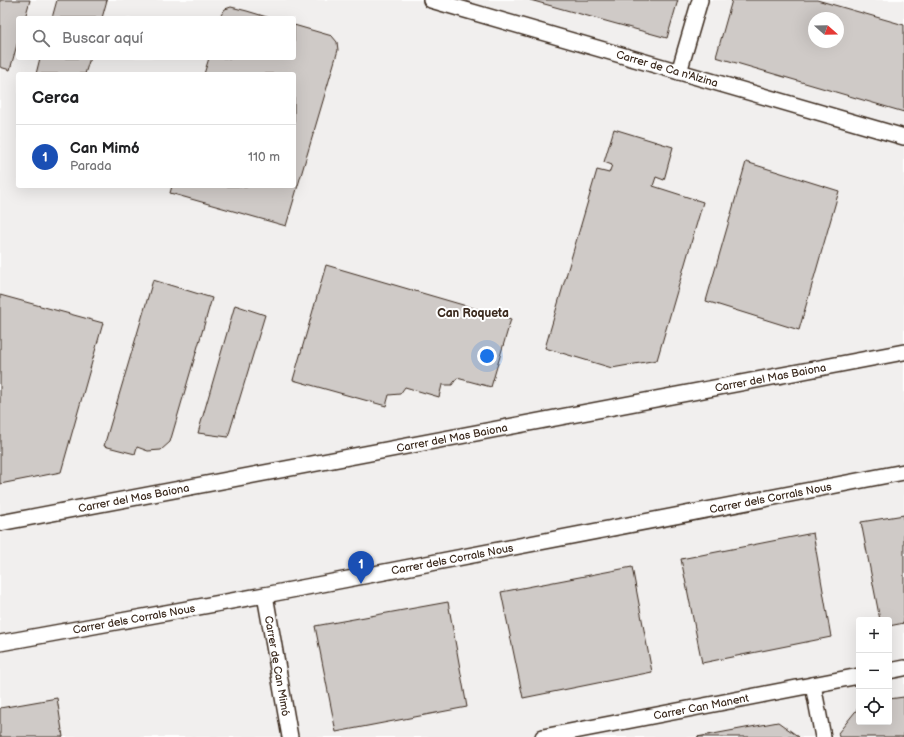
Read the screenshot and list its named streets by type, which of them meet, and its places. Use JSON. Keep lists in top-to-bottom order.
{
  "streets": {
    "street": [
      "Carrer de Ca n'Alzina",
      "Carrer del Mas Baiona",
      "Carrer dels Corrals Nous",
      "Carrer de Can Mimó",
      "Carrer Can Manent"
    ]
  },
  "crossings": [
    ["Carrer dels Corrals Nous", "Carrer de Can Mimó"]
  ],
  "districts": ["Can Roqueta"],
  "north": "right",
  "page": {
    "search": "Buscar aquí",
    "heading": "Cerca",
    "list": [
      {
        "mark": "1",
        "name": "Can Mimó",
        "note": "Parada",
        "value": "110 m"
      }
    ],
    "pins": "1",
    "map_buttons": ["+", "−"]
  }
}
